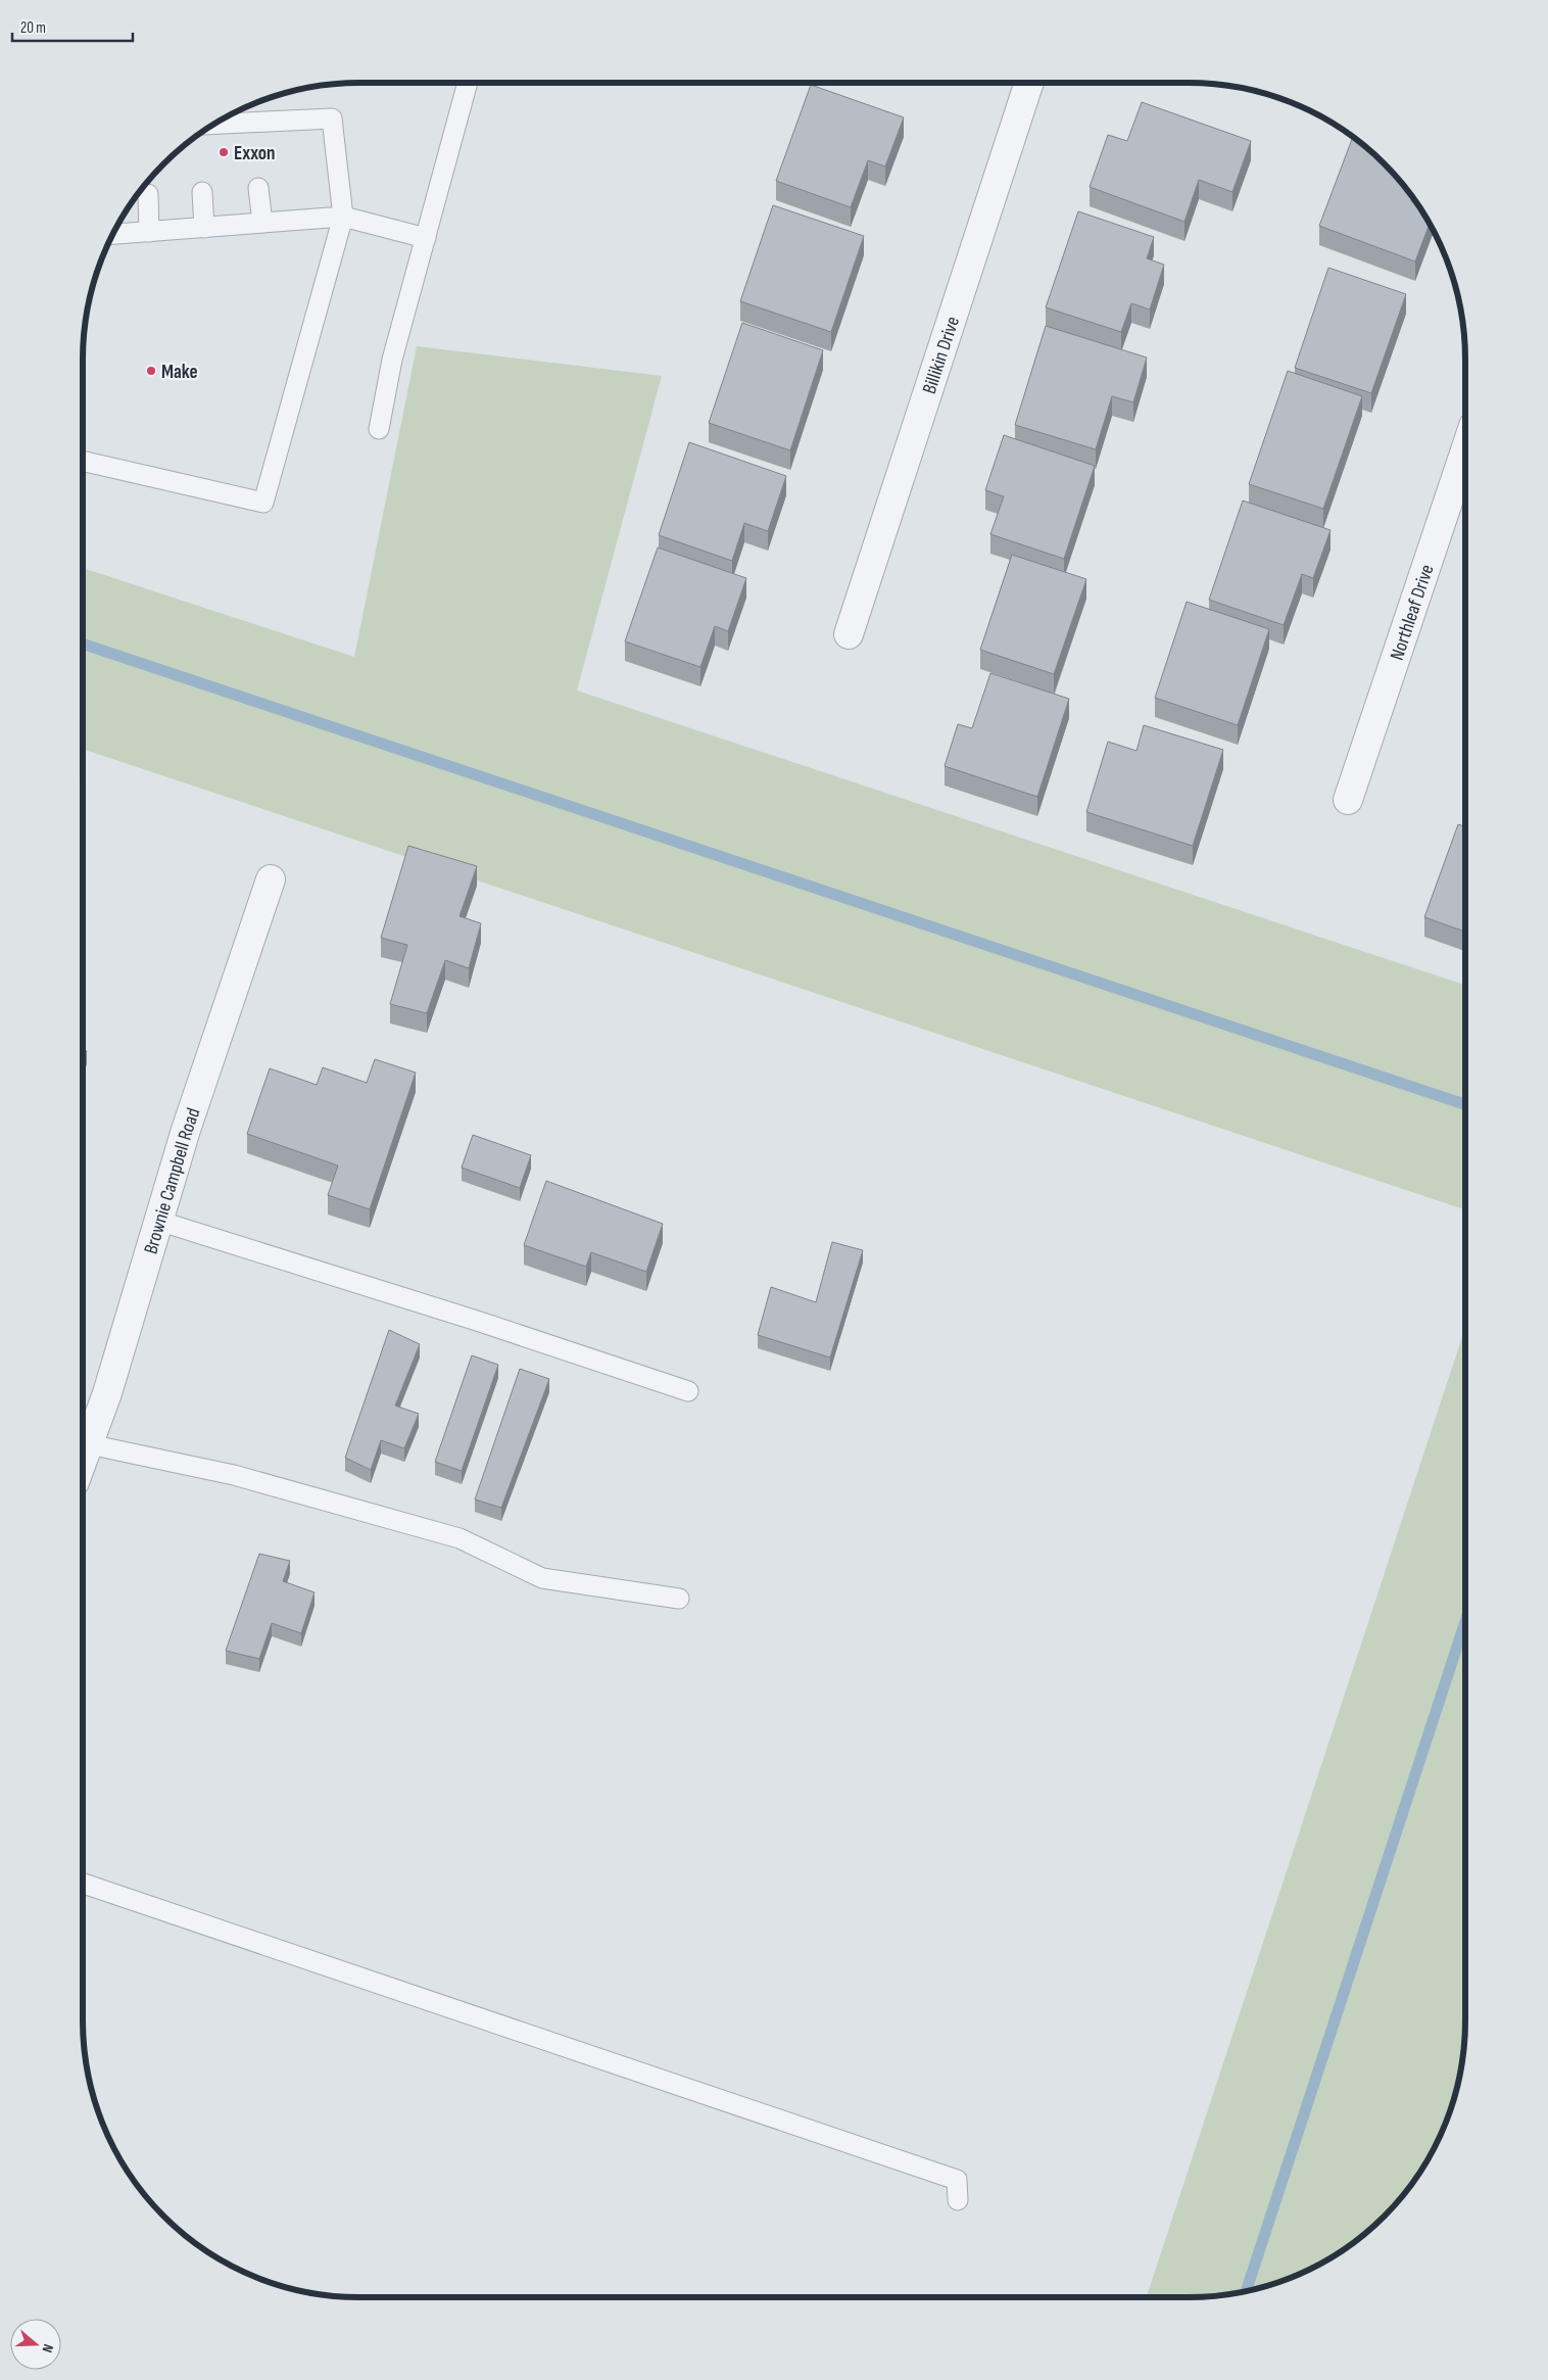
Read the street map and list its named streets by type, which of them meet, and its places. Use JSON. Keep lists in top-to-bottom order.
{
  "streets": {
    "street": ["Billikin Drive", "Northleaf Drive", "Brownie Campbell Road"]
  },
  "places": ["Exxon", "Make"],
  "scale_bar": "20 m",
  "north": "right"
}
